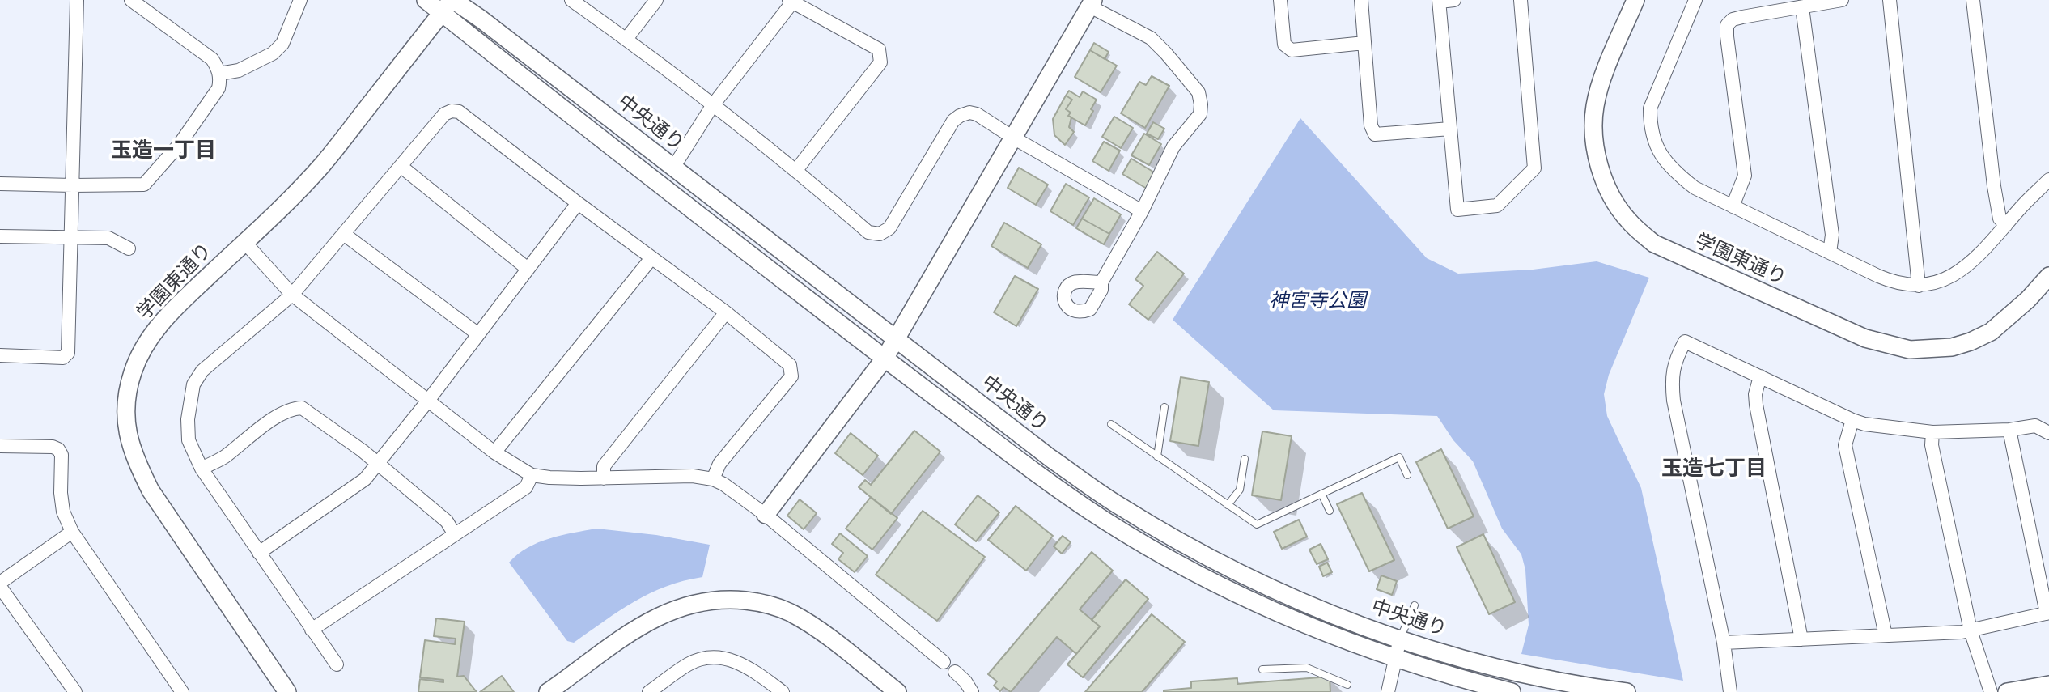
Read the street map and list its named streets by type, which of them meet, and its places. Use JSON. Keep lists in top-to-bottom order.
{
  "streets": {
    "street": ["中央通り", "学園東通り"]
  },
  "crossings": [
    ["中央通り", "学園東通り"]
  ],
  "districts": ["玉造一丁目", "玉造七丁目"],
  "parks": ["神宮寺公園"]
}
